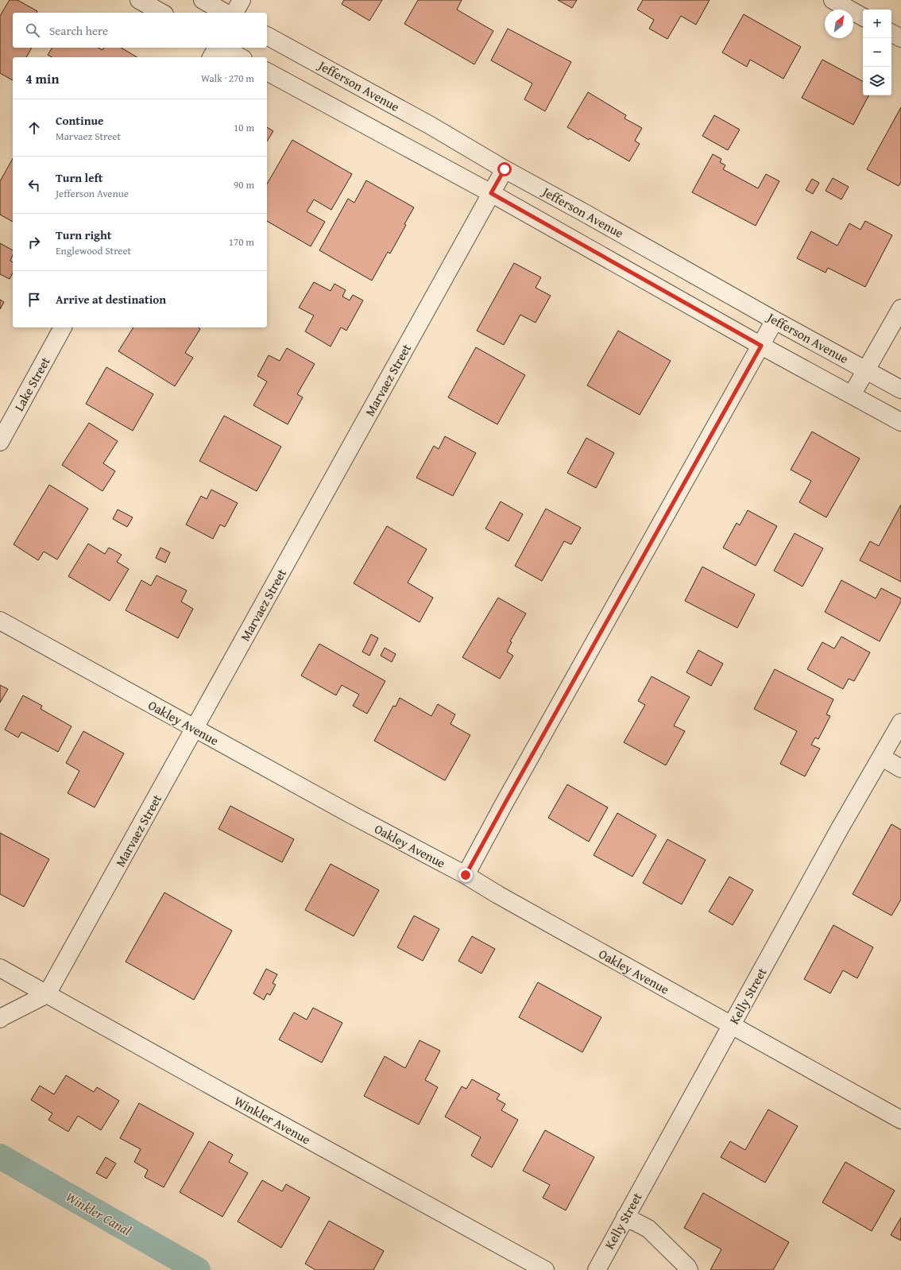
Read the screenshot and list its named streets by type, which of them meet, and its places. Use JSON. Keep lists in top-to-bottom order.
{
  "streets": {
    "street": [
      "Jefferson Avenue",
      "Marvaez Street",
      "Lake Street",
      "Oakley Avenue",
      "Kelly Street",
      "Winkler Avenue"
    ]
  },
  "crossings": [
    ["Jefferson Avenue", "Marvaez Street"],
    ["Marvaez Street", "Oakley Avenue"],
    ["Marvaez Street", "Winkler Avenue"],
    ["Oakley Avenue", "Kelly Street"]
  ],
  "water": ["Winkler Canal"],
  "north": "top right",
  "page": {
    "map_buttons": ["+", "−"],
    "search": "Search here",
    "heading": ["4 min", "Walk · 270 m"],
    "list": [
      ["Continue", "Marvaez Street", "10 m"],
      ["Turn left", "Jefferson Avenue", "90 m"],
      ["Turn right", "Englewood Street", "170 m"],
      "Arrive at destination"
    ]
  }
}
